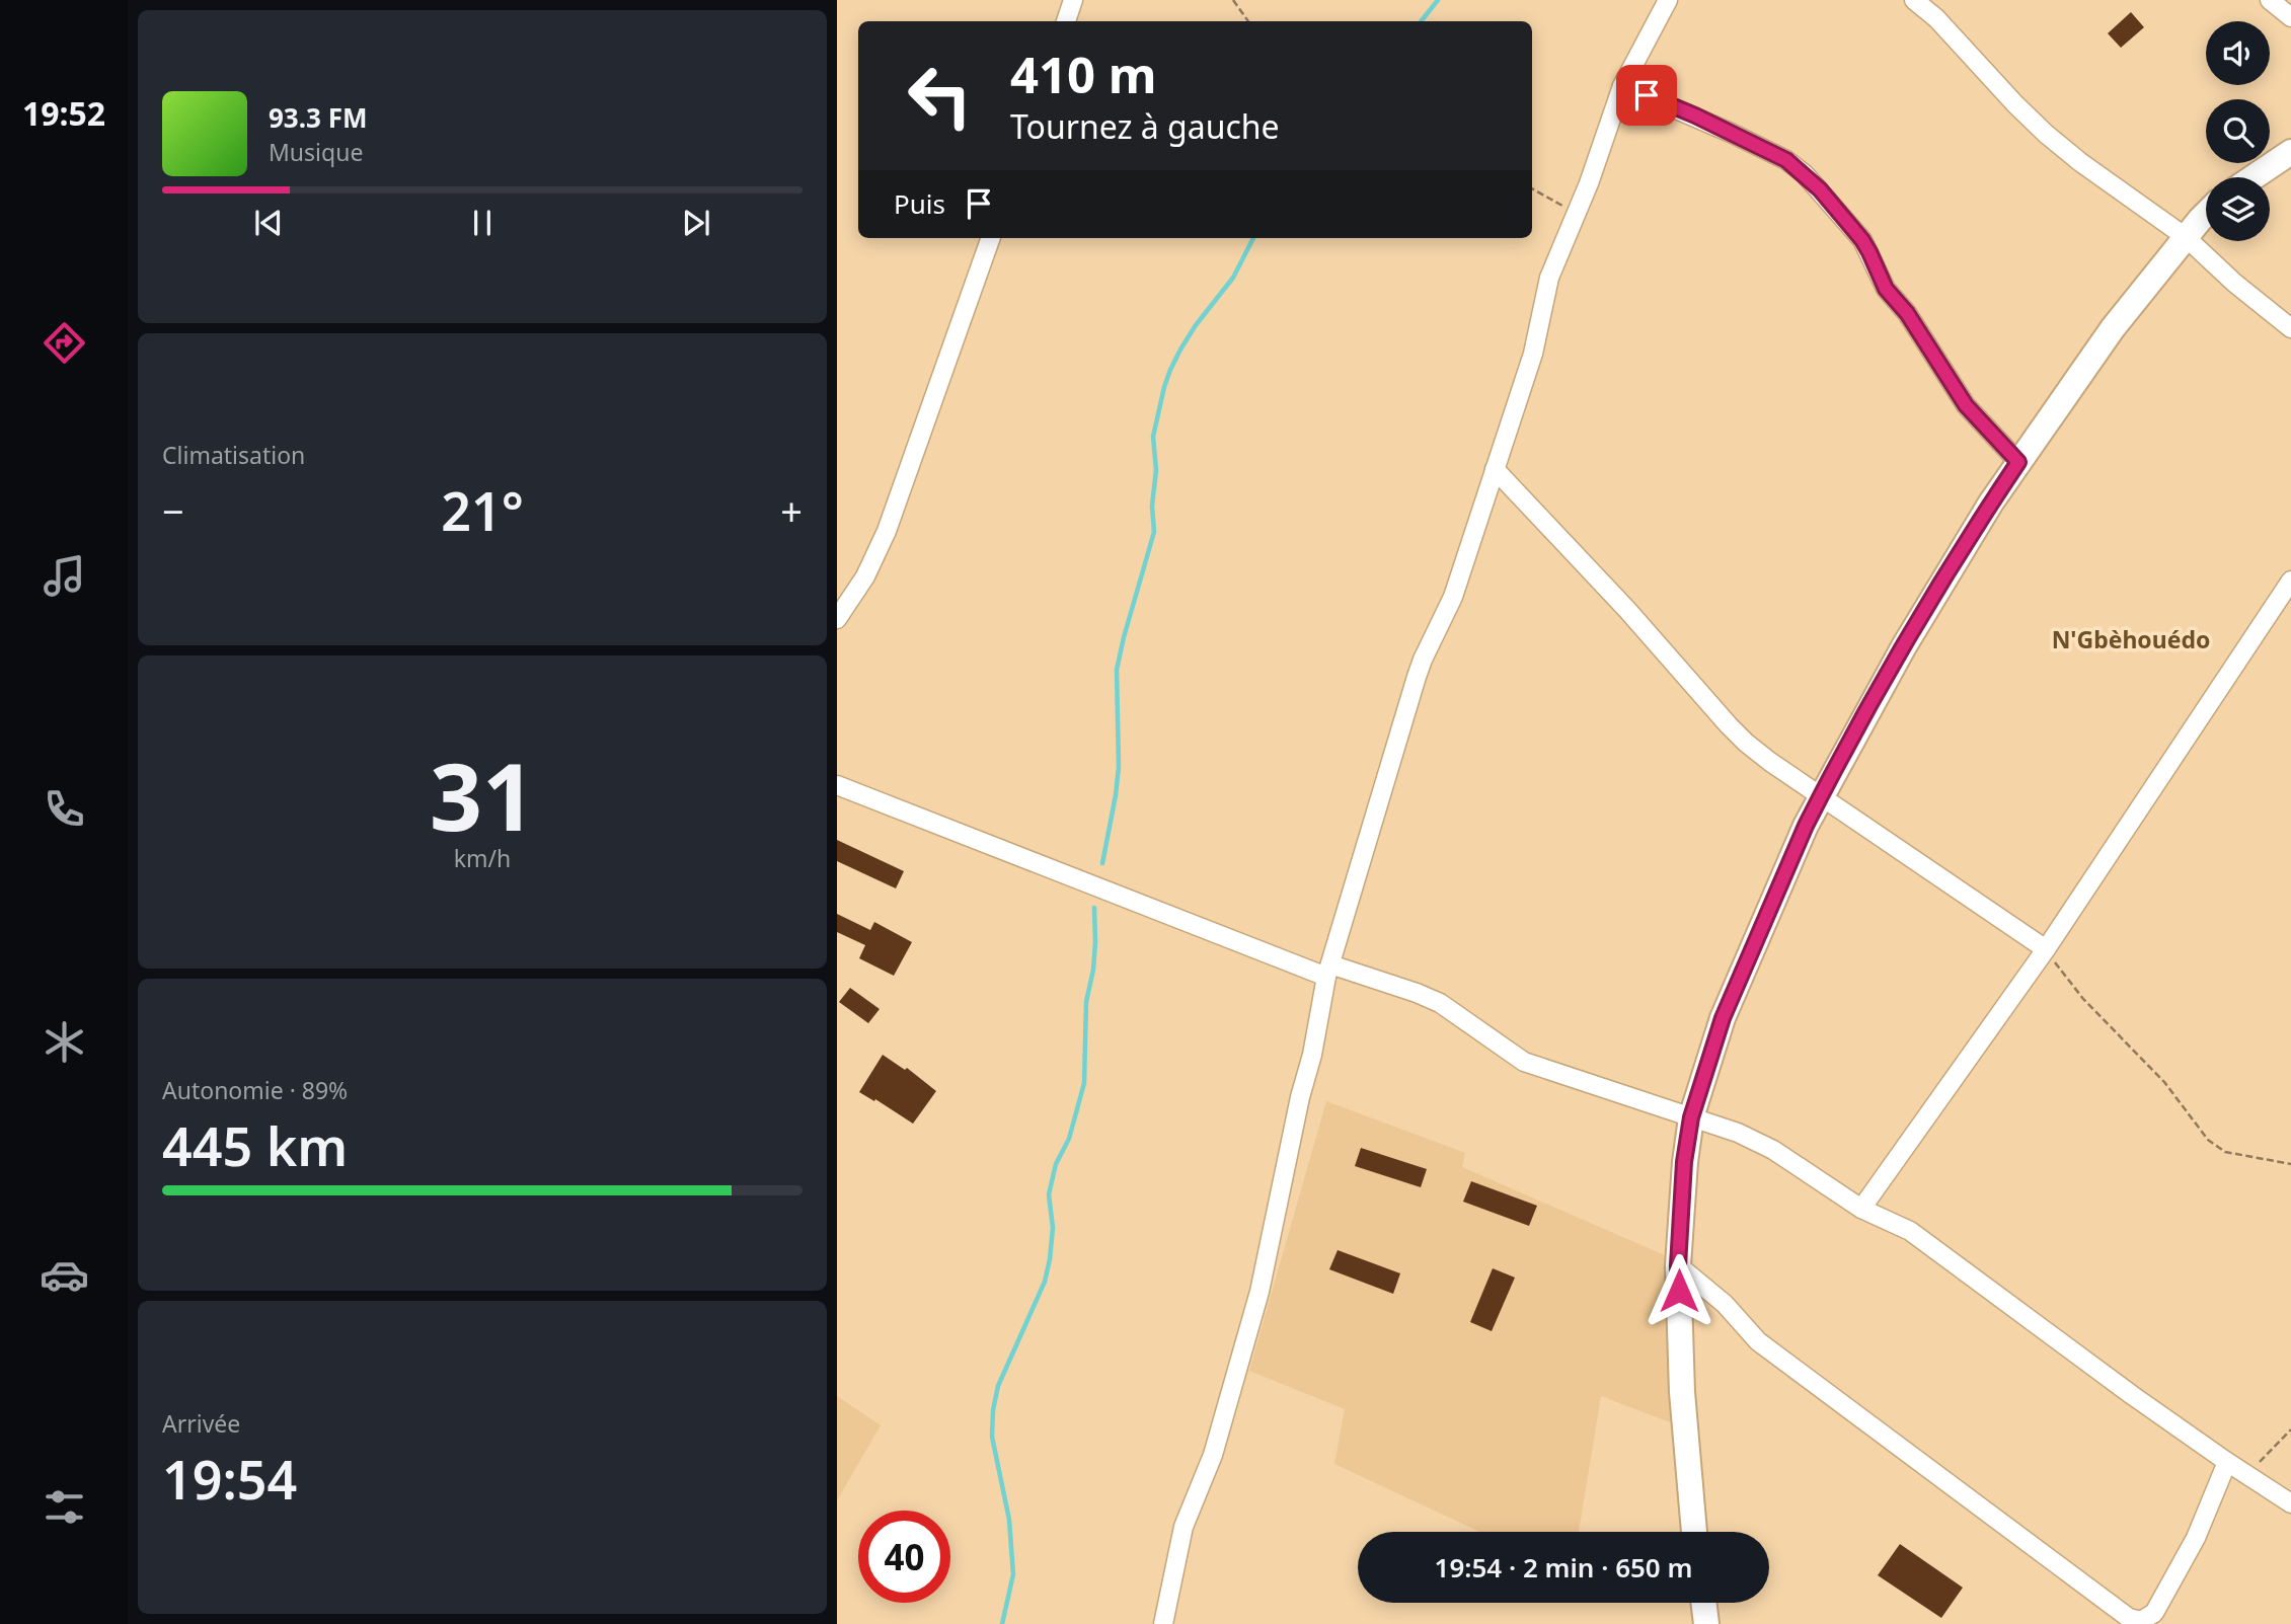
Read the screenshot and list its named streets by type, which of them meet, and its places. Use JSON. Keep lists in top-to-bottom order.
{
  "districts": ["N'Gbèhouédo"],
  "page": {
    "tabs": "19:52",
    "turn": ["410 m", "Tournez à gauche"],
    "song": ["93.3 FM", "Musique"],
    "then": "Puis",
    "tile": [
      "Climatisation",
      ["31", "km/h"],
      ["Autonomie · 89%", "445 km"],
      ["Arrivée", "19:54"]
    ],
    "heat": ["−", "21°", "+"],
    "limit": "40",
    "trip": "19:54 · 2 min · 650 m"
  }
}
